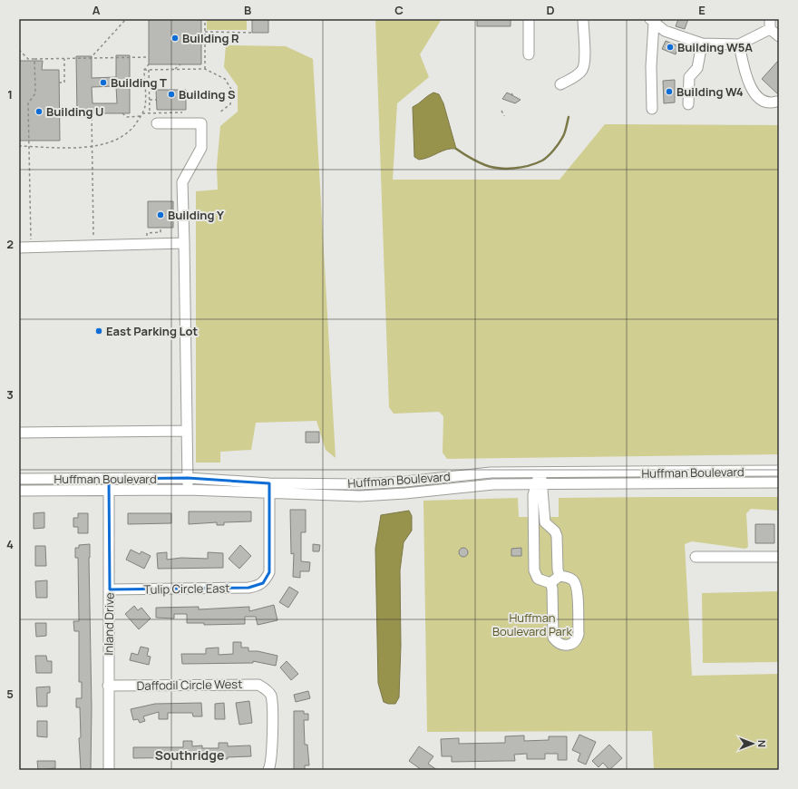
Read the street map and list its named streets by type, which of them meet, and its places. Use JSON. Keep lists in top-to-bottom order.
{
  "streets": {
    "street": [
      "Huffman Boulevard",
      "Tulip Circle East",
      "Inland Drive",
      "Daffodil Circle West"
    ]
  },
  "crossings": [
    ["Huffman Boulevard", "Tulip Circle East"],
    ["Huffman Boulevard", "Inland Drive"],
    ["Tulip Circle East", "Inland Drive"],
    ["Inland Drive", "Daffodil Circle West"]
  ],
  "districts": ["Southridge"],
  "parks": ["Huffman Boulevard Park"],
  "places": [
    "Building R",
    "Building W5A",
    "Building T",
    "Building W4",
    "Building S",
    "Building U",
    "Building Y",
    "East Parking Lot"
  ],
  "north": "right",
  "grid": {
    "columns": [
      "A",
      "B",
      "C",
      "D",
      "E"
    ],
    "rows": [
      "1",
      "2",
      "3",
      "4",
      "5"
    ]
  }
}
